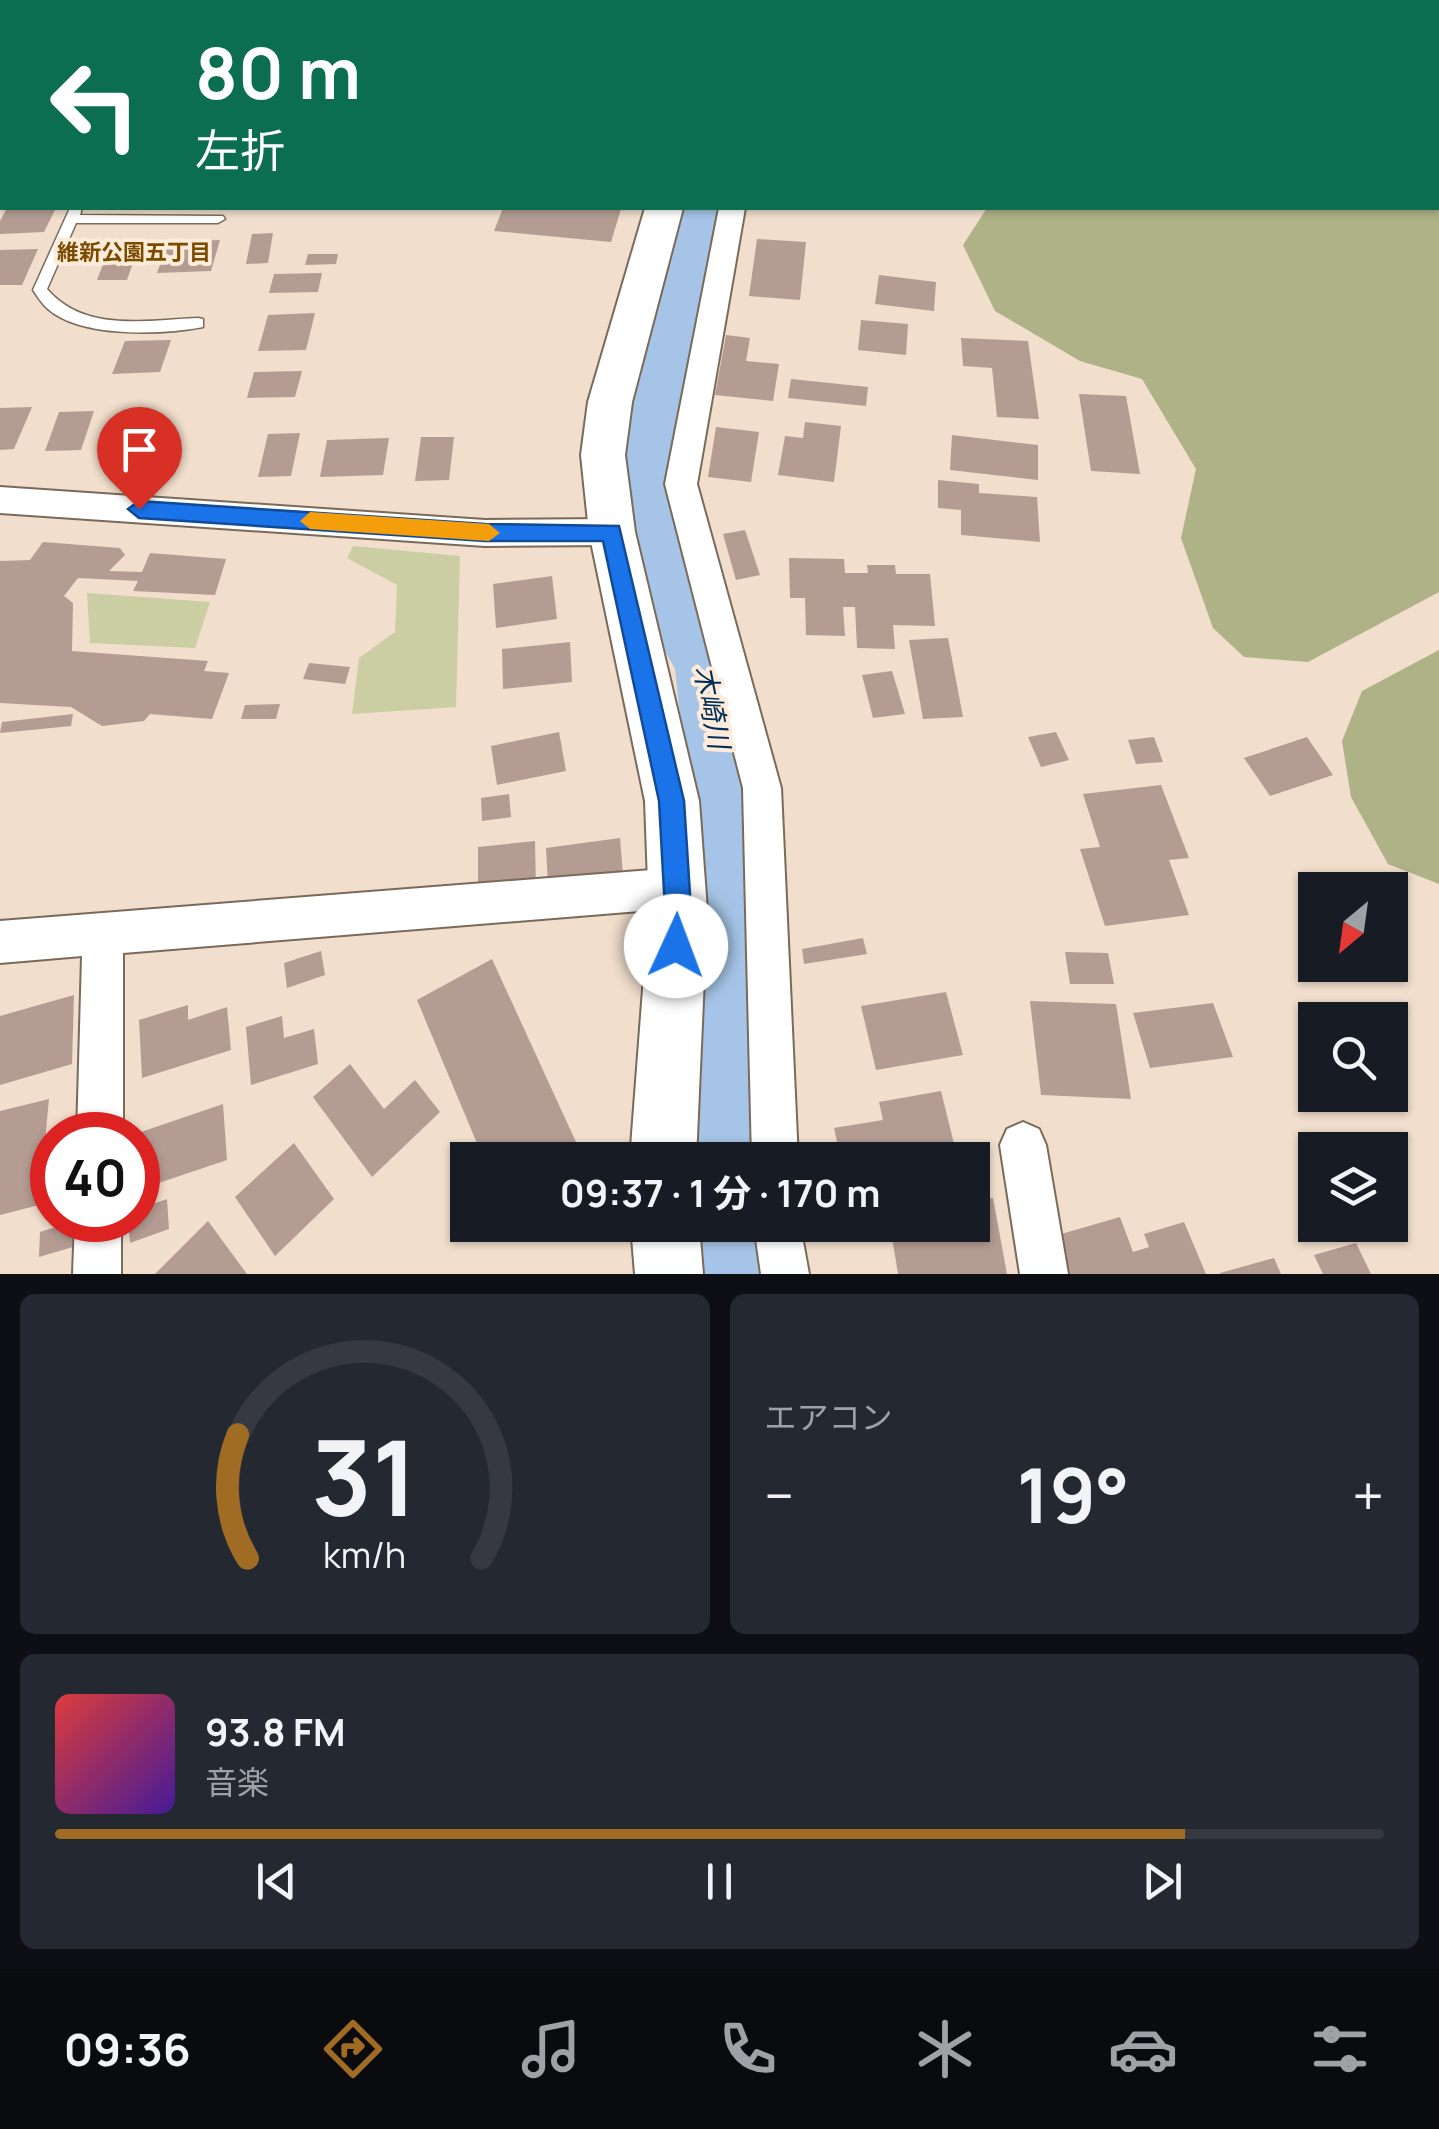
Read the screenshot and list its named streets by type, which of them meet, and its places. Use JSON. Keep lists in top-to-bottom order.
{
  "districts": ["維新公園五丁目"],
  "water": ["木崎川"],
  "north": "bottom left",
  "page": {
    "turn": ["80 m", "左折"],
    "limit": "40",
    "trip": "09:37 · 1 分 · 170 m",
    "tile": "エアコン",
    "heat": ["−", "19°", "+"],
    "song": ["93.8 FM", "音楽"],
    "tabs": "09:36",
    "gauge": ["31", "km/h"]
  }
}
